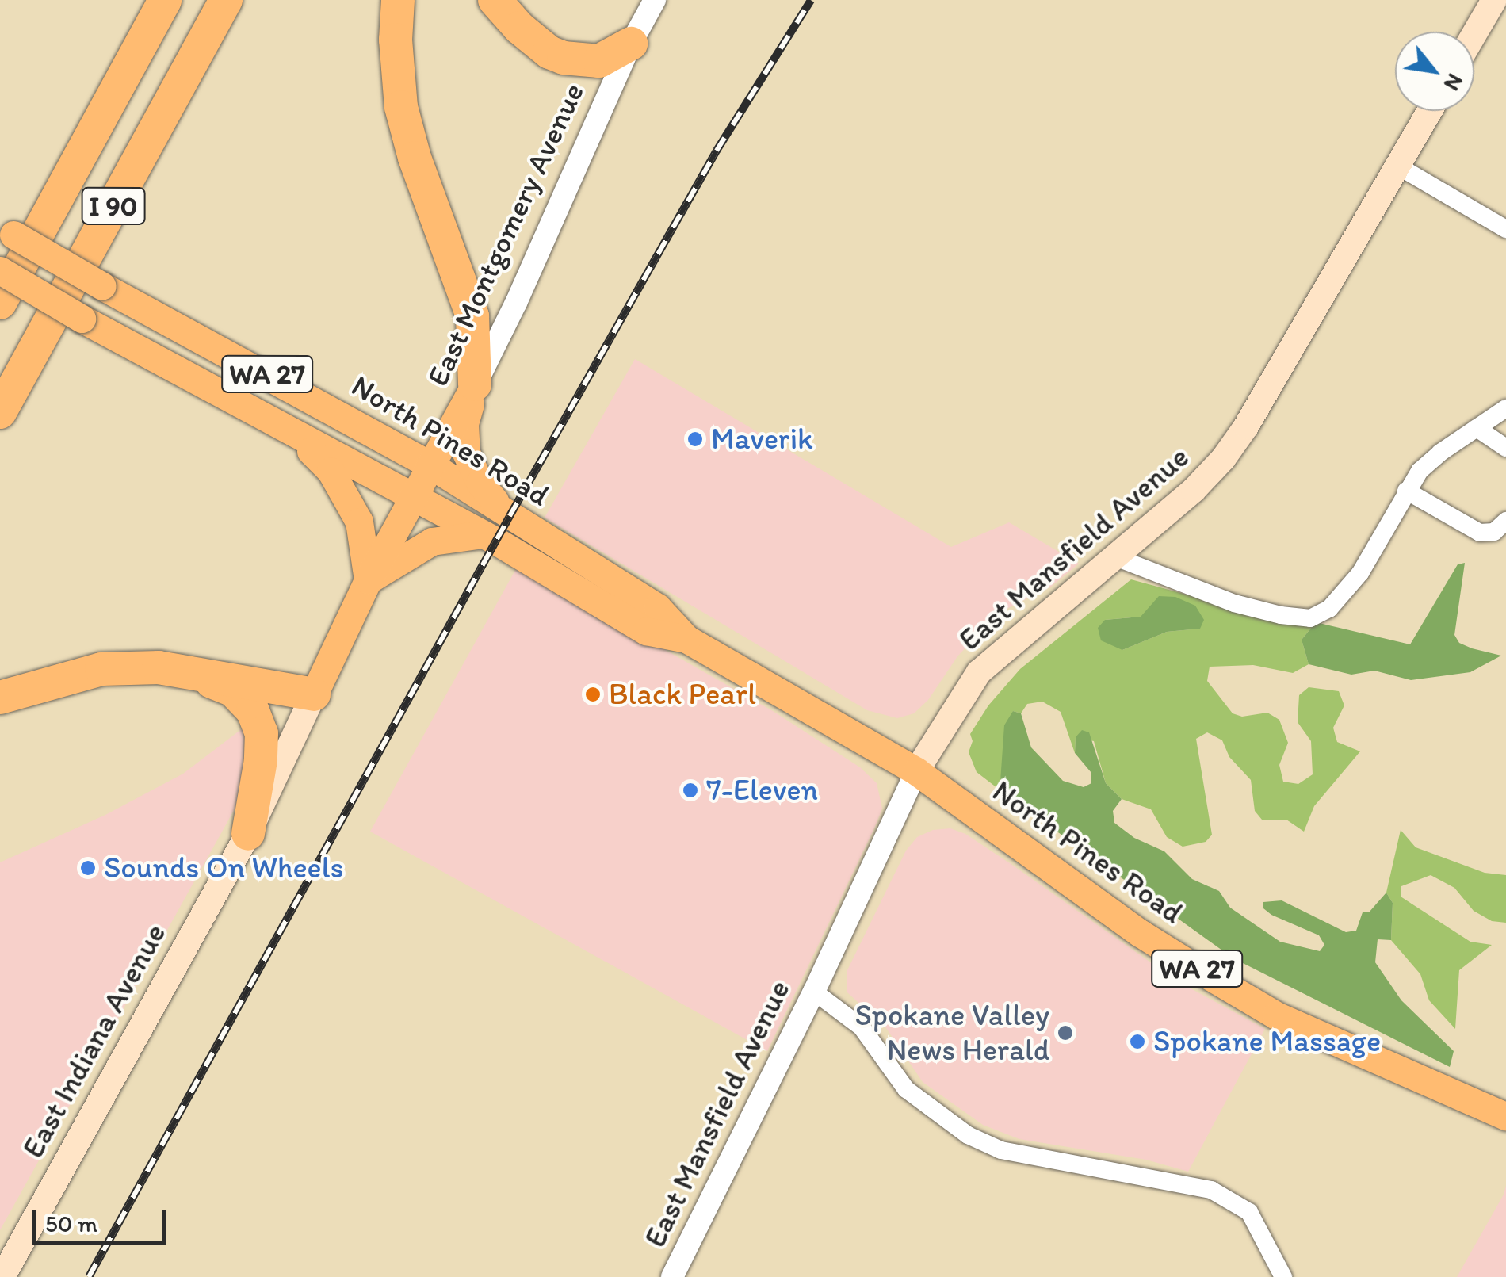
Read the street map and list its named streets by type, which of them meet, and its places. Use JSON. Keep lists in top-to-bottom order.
{
  "streets": {
    "highway": ["I 90"],
    "main road": [
      "East Montgomery Avenue",
      "WA 27",
      "North Pines Road",
      "East Mansfield Avenue",
      "East Indiana Avenue"
    ]
  },
  "crossings": [
    ["East Montgomery Avenue", "North Pines Road"],
    ["East Montgomery Avenue", "East Indiana Avenue"],
    ["North Pines Road", "East Mansfield Avenue"],
    ["North Pines Road", "East Indiana Avenue"]
  ],
  "places": [
    "Maverik",
    "Black Pearl",
    "7-Eleven",
    "Sounds On Wheels",
    "Spokane Valley News Herald",
    "Spokane Massage"
  ],
  "scale_bar": "50 m",
  "north": "bottom right"
}
